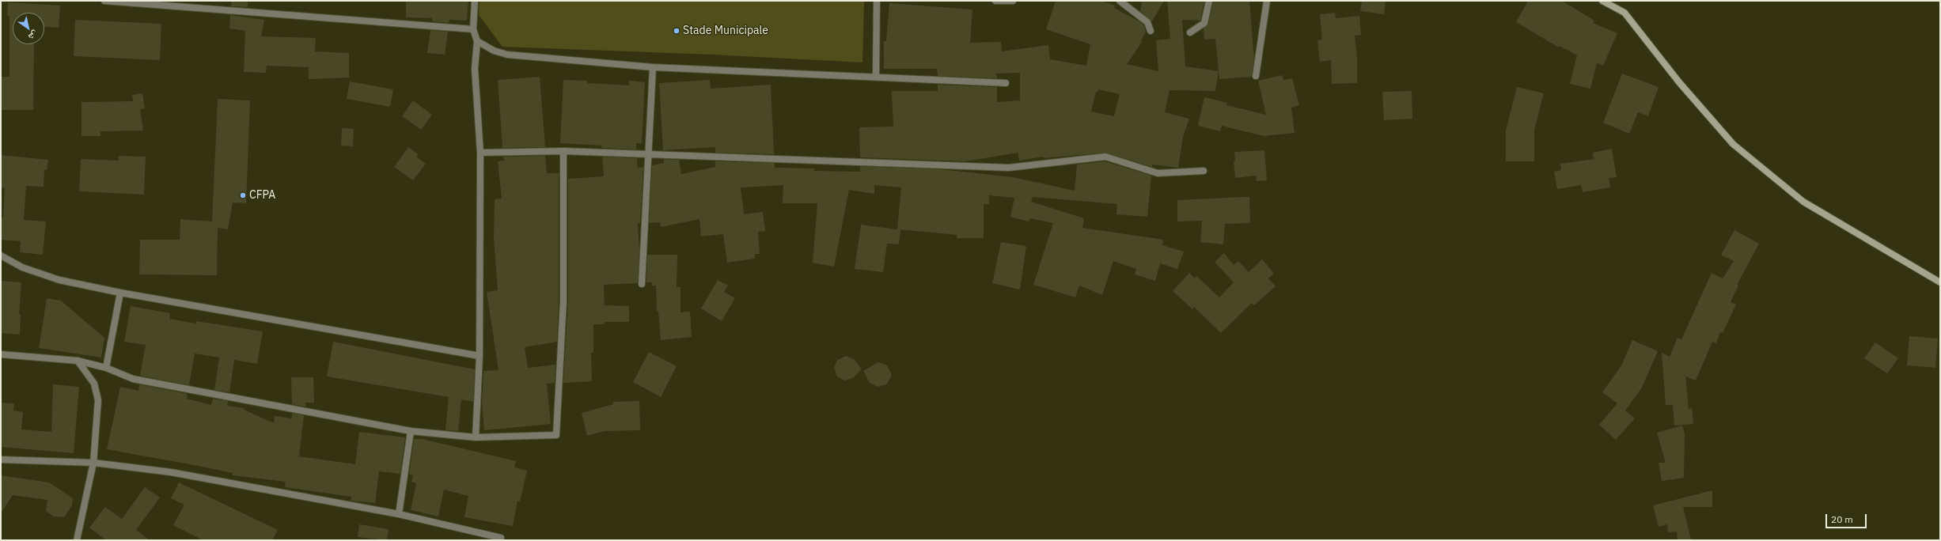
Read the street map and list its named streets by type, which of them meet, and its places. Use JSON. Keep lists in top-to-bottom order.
{
  "places": ["Stade Municipale", "CFPA"],
  "scale_bar": "20 m",
  "north": "bottom right"
}
